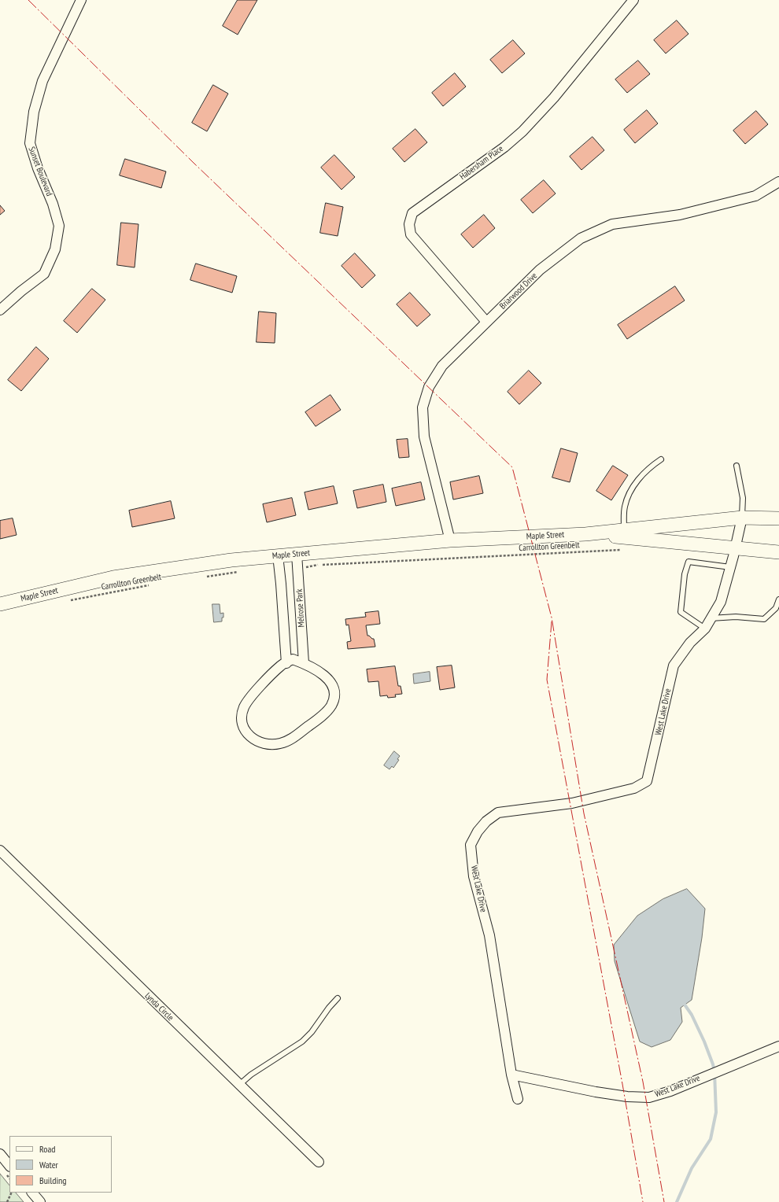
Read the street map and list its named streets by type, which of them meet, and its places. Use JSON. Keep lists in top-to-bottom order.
{
  "streets": {
    "main road": ["Maple Street"],
    "street": [
      "Habersham Place",
      "Sunset Boulevard",
      "Briarwood Drive",
      "Melrose Park",
      "West Lake Drive",
      "Lynda Circle"
    ],
    "path": ["Carrollton Greenbelt"]
  },
  "crossings": [
    ["Habersham Place", "Briarwood Drive"],
    ["Briarwood Drive", "Maple Street"],
    ["Maple Street", "Melrose Park"],
    ["Maple Street", "West Lake Drive"]
  ],
  "legend": ["Road", "Water", "Building"]
}
